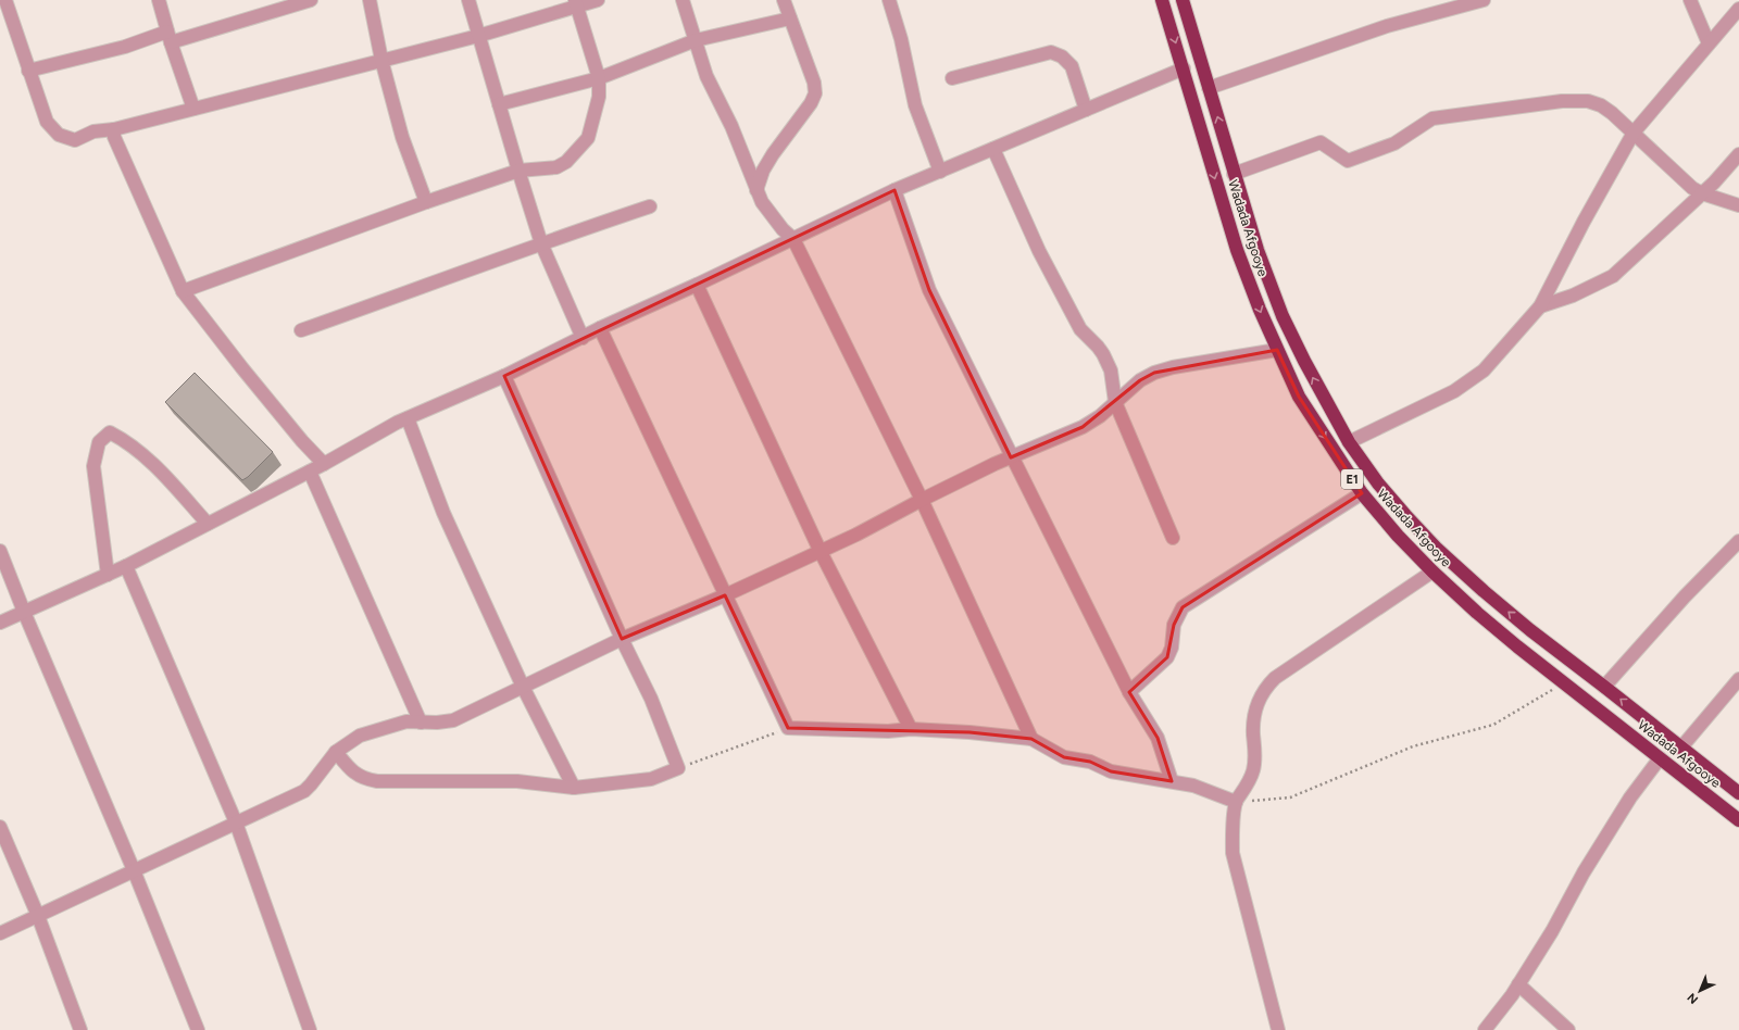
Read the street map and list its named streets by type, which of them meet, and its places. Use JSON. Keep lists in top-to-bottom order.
{
  "streets": {
    "highway": ["Wadada Afgooye", "E1"]
  },
  "north": "bottom left"
}
